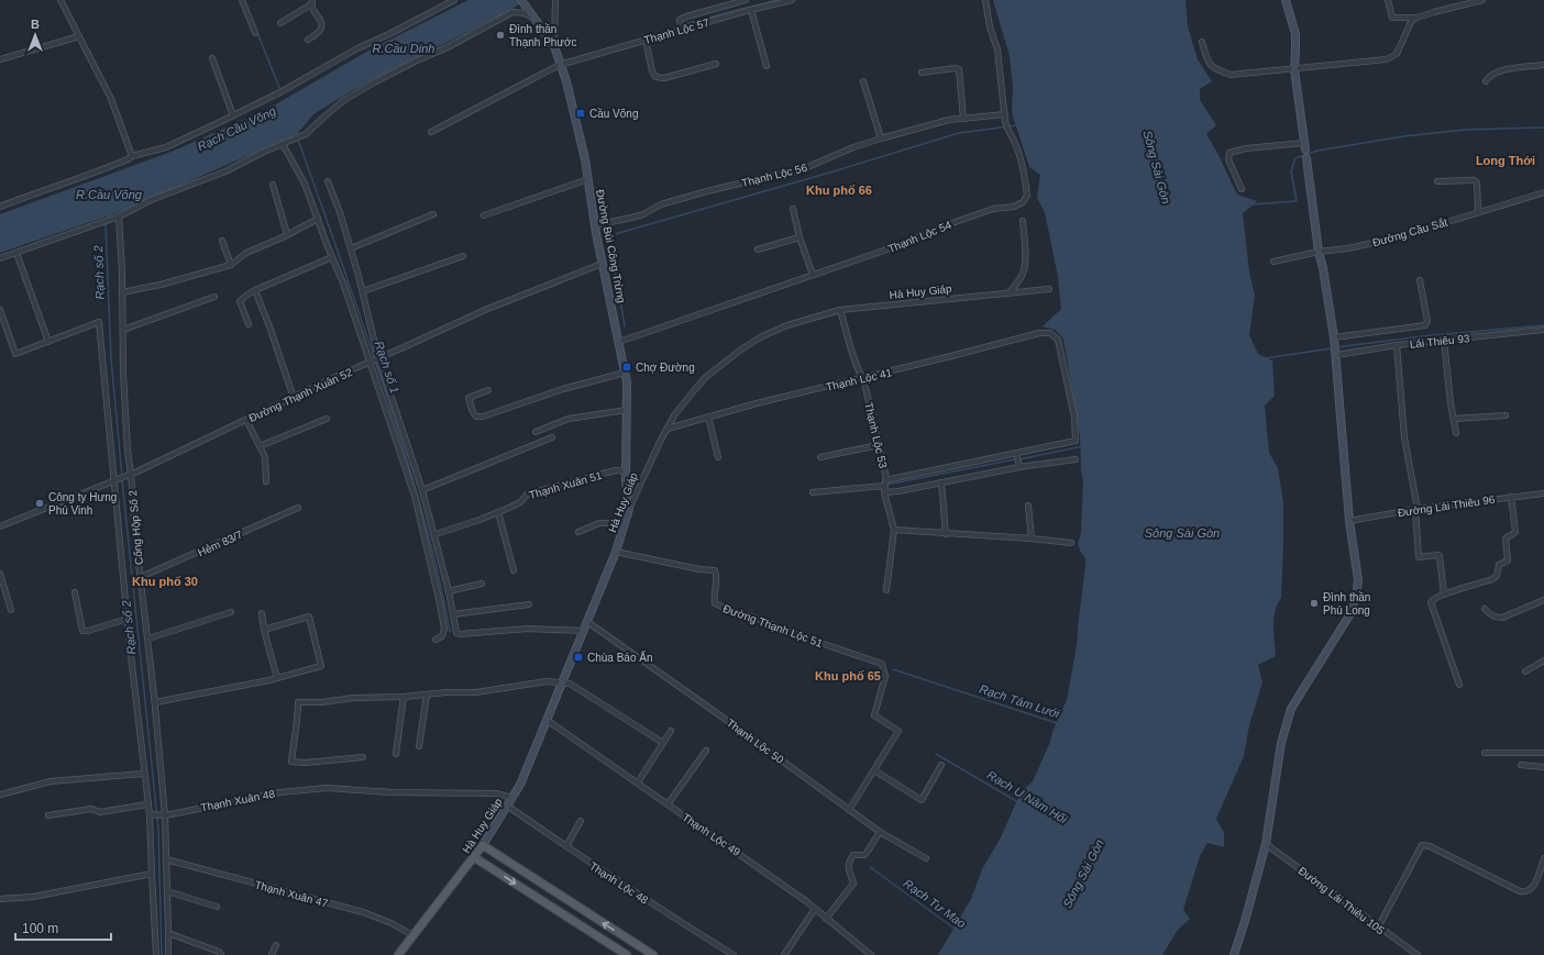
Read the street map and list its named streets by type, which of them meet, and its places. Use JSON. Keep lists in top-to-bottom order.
{
  "streets": {
    "main road": ["Hà Huy Giáp"],
    "street": [
      "Thạnh Lộc 57",
      "Thạnh Lộc 56",
      "Đường Cầu Sắt",
      "Thạnh Lộc 54",
      "Đường Bùi Công Trừng",
      "Lái Thiêu 93",
      "Thạnh Lộc 41",
      "Đường Thạnh Xuân 52",
      "Thạnh Lộc 53",
      "Thạnh Xuân 51",
      "Đường Lái Thiêu 96",
      "Cống Hộp Số 2",
      "Hẻm 83/7",
      "Đường Thạnh Lộc 51",
      "Thạnh Lộc 50",
      "Thạnh Xuân 48",
      "Thạnh Lộc 49",
      "Thạnh Lộc 48",
      "Thạnh Xuân 47",
      "Đường Lái Thiêu 105"
    ]
  },
  "crossings": [
    ["Thạnh Lộc 57", "Đường Bùi Công Trừng"],
    ["Thạnh Lộc 56", "Thạnh Lộc 54"],
    ["Thạnh Lộc 56", "Đường Bùi Công Trừng"],
    ["Thạnh Lộc 54", "Đường Bùi Công Trừng"],
    ["Đường Bùi Công Trừng", "Hà Huy Giáp"],
    ["Đường Bùi Công Trừng", "Đường Thạnh Xuân 52"],
    ["Đường Bùi Công Trừng", "Thạnh Xuân 51"],
    ["Hà Huy Giáp", "Thạnh Lộc 41"],
    ["Hà Huy Giáp", "Thạnh Lộc 53"],
    ["Hà Huy Giáp", "Đường Thạnh Lộc 51"],
    ["Hà Huy Giáp", "Thạnh Lộc 50"],
    ["Hà Huy Giáp", "Thạnh Xuân 48"],
    ["Hà Huy Giáp", "Thạnh Lộc 49"],
    ["Hà Huy Giáp", "Thạnh Lộc 48"],
    ["Hà Huy Giáp", "Thạnh Xuân 47"],
    ["Thạnh Lộc 41", "Thạnh Lộc 53"],
    ["Đường Thạnh Xuân 52", "Cống Hộp Số 2"],
    ["Cống Hộp Số 2", "Hẻm 83/7"],
    ["Cống Hộp Số 2", "Thạnh Xuân 48"],
    ["Cống Hộp Số 2", "Thạnh Xuân 47"]
  ],
  "districts": [
    "Long Thới",
    "Khu phố 66",
    "Khu phố 30",
    "Khu phố 65"
  ],
  "water": [
    "R.Cầu Dinh",
    "Rạch Cầu Võng",
    "Sông Sài Gòn",
    "R.Cầu Võng",
    "Rạch số 2",
    "Rạch số 1",
    "Rạch Tám Lưới",
    "Rạch U Năm Hối",
    "Rạch Tư Mao"
  ],
  "places": {
    "other": ["Đình thần Thạnh Phước", "Công ty Hưng Phú Vinh", "Đình thần Phú Long"],
    "transit": ["Cầu Võng", "Chợ Đường", "Chùa Báo Ấn"]
  },
  "scale_bar": "100 m",
  "north": "top"
}
